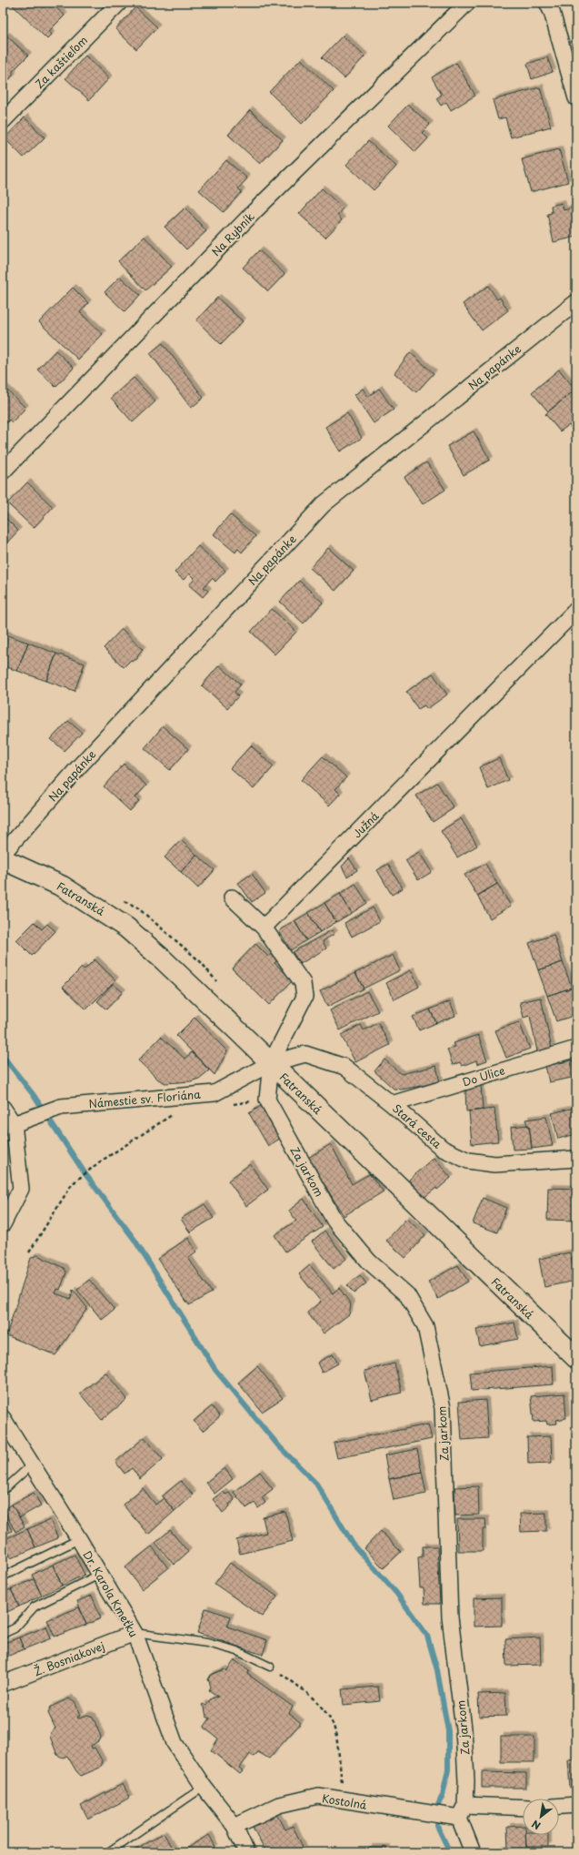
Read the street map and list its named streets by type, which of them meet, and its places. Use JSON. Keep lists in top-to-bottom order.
{
  "streets": {
    "main road": ["Fatranská"],
    "street": [
      "Za kaštieľom",
      "Na Rybník",
      "Na papánke",
      "Južná",
      "Do Ulice",
      "Námestie sv. Floriána",
      "Stará cesta",
      "Za jarkom",
      "Dr. Karola Kmeťku",
      "Ž. Bosniakovej",
      "Kostolná"
    ]
  },
  "crossings": [
    ["Fatranská", "Námestie sv. Floriána"],
    ["Fatranská", "Stará cesta"],
    ["Do Ulice", "Stará cesta"],
    ["Námestie sv. Floriána", "Stará cesta"],
    ["Za jarkom", "Kostolná"],
    ["Dr. Karola Kmeťku", "Ž. Bosniakovej"],
    ["Dr. Karola Kmeťku", "Kostolná"]
  ],
  "north": "bottom left"
}
